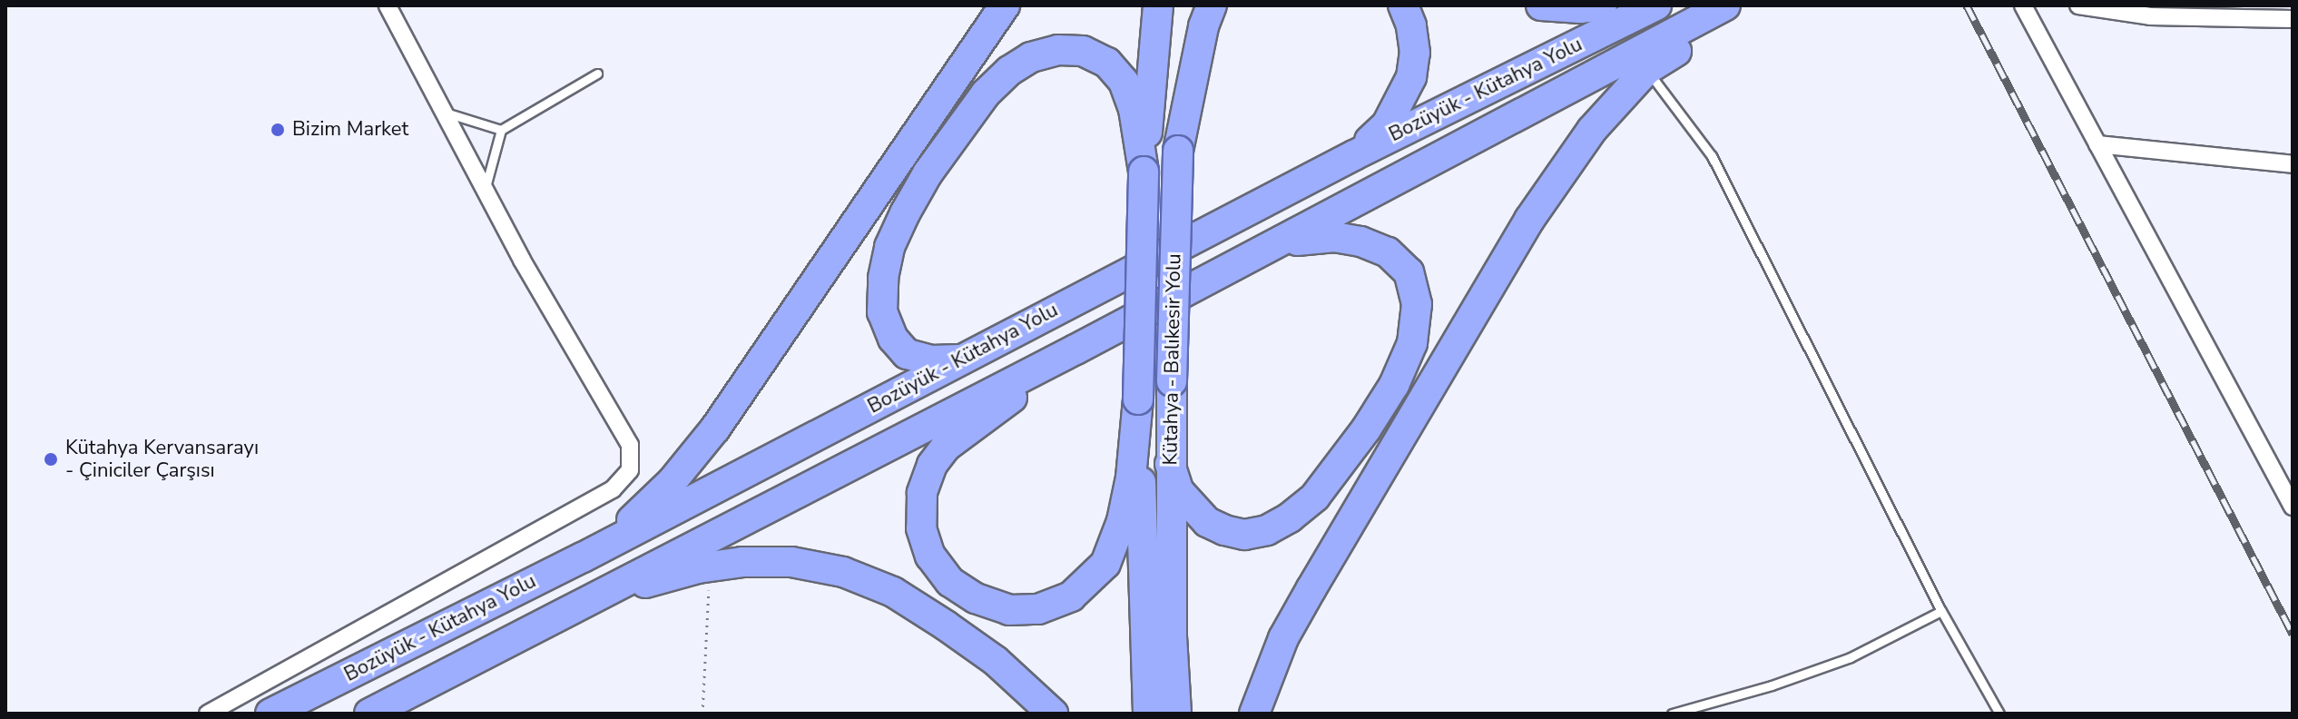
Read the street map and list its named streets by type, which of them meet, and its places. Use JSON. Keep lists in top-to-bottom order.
{
  "streets": {
    "highway": ["Bozüyük - Kütahya Yolu", "Kütahya - Balıkesir Yolu"]
  },
  "places": ["Bizim Market", "Kütahya Kervansarayı - Çiniciler Çarşısı"]
}
